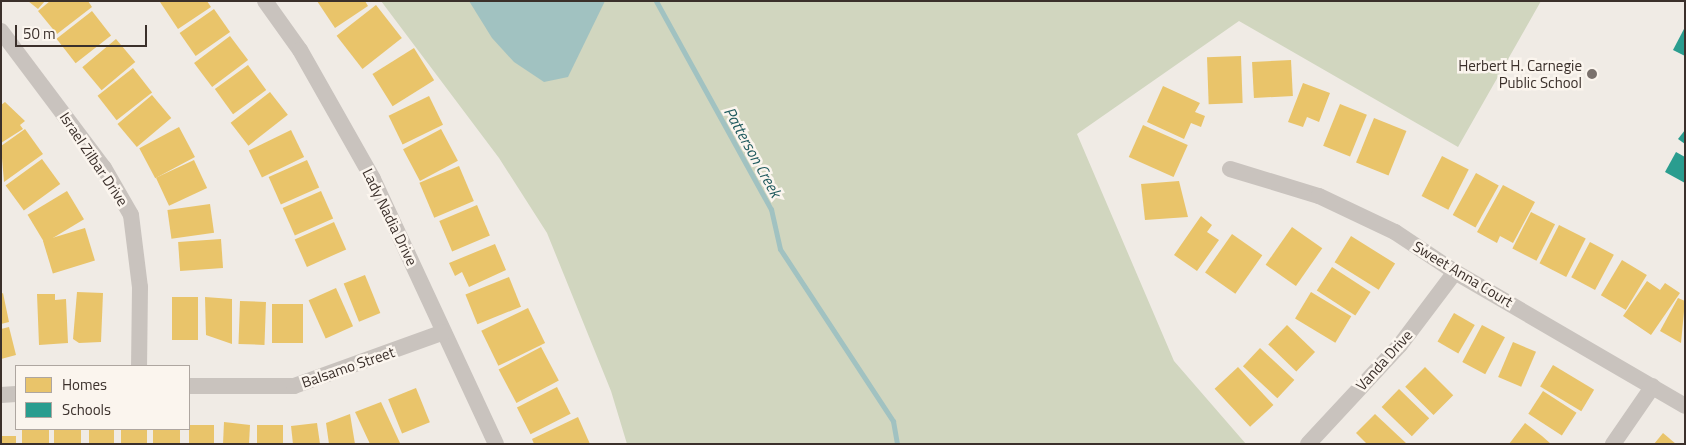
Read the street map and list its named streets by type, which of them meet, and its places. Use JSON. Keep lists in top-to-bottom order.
{
  "streets": {
    "street": [
      "Israel Zilbar Drive",
      "Lady Nadia Drive",
      "Sweet Anna Court",
      "Vanda Drive",
      "Balsamo Street"
    ]
  },
  "crossings": [
    ["Lady Nadia Drive", "Balsamo Street"],
    ["Sweet Anna Court", "Vanda Drive"]
  ],
  "water": ["Patterson Creek"],
  "places": ["Herbert H. Carnegie Public School"],
  "legend": ["Homes", "Schools"],
  "scale_bar": "50 m"
}
